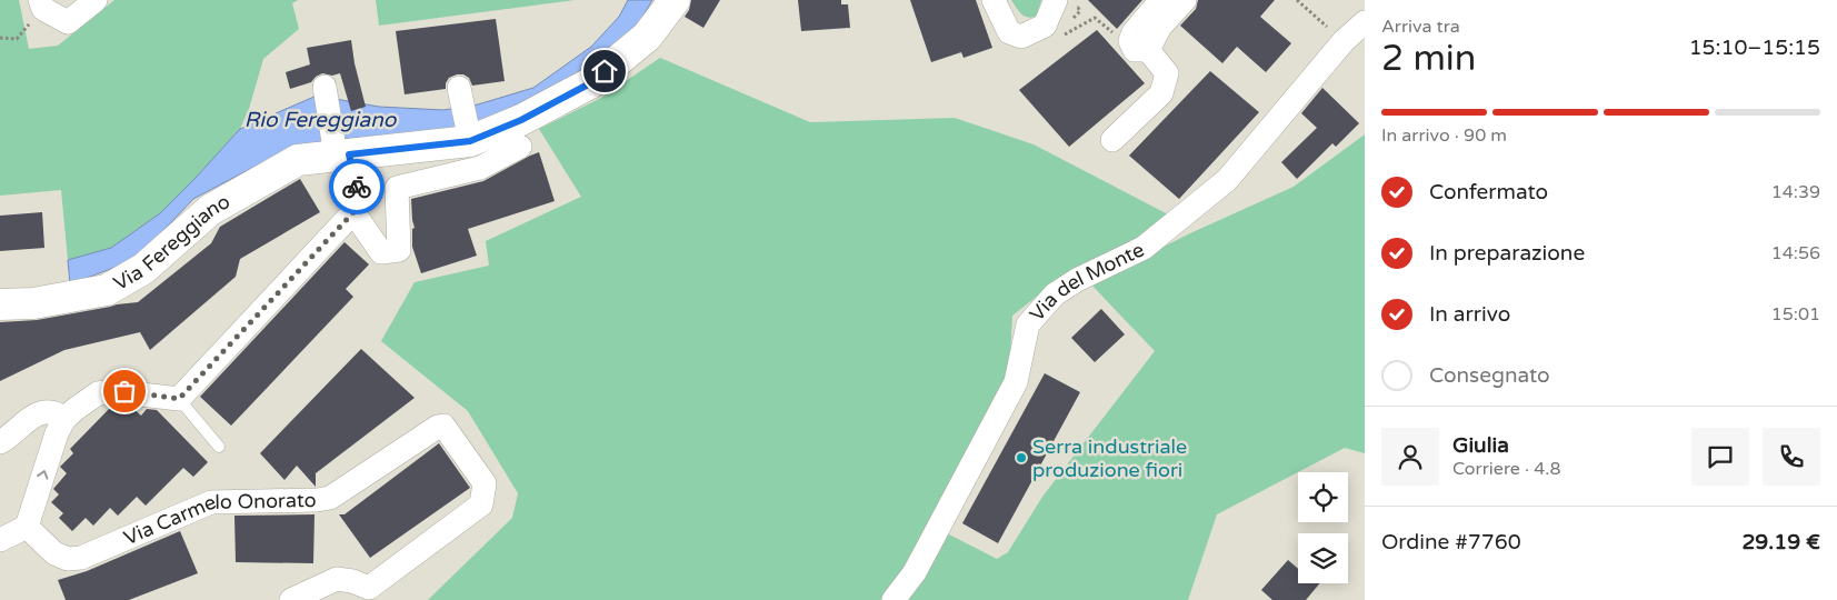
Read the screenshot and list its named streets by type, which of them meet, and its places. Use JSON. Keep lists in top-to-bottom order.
{
  "streets": {
    "street": ["Via Fereggiano", "Via del Monte", "Via Carmelo Onorato"]
  },
  "water": ["Rio Fereggiano"],
  "places": ["Serra industriale produzione fiori"],
  "page": {
    "heading": ["2 min", "Arriva tra", "15:10–15:15"],
    "panel": [
      "Giulia",
      "Corriere · 4.8",
      "Ordine #7760",
      "29.19 €"
    ],
    "bar": "In arrivo · 90 m",
    "list": [
      ["Confermato", "14:39"],
      ["In preparazione", "14:56"],
      ["In arrivo", "15:01"],
      "Consegnato"
    ]
  }
}
